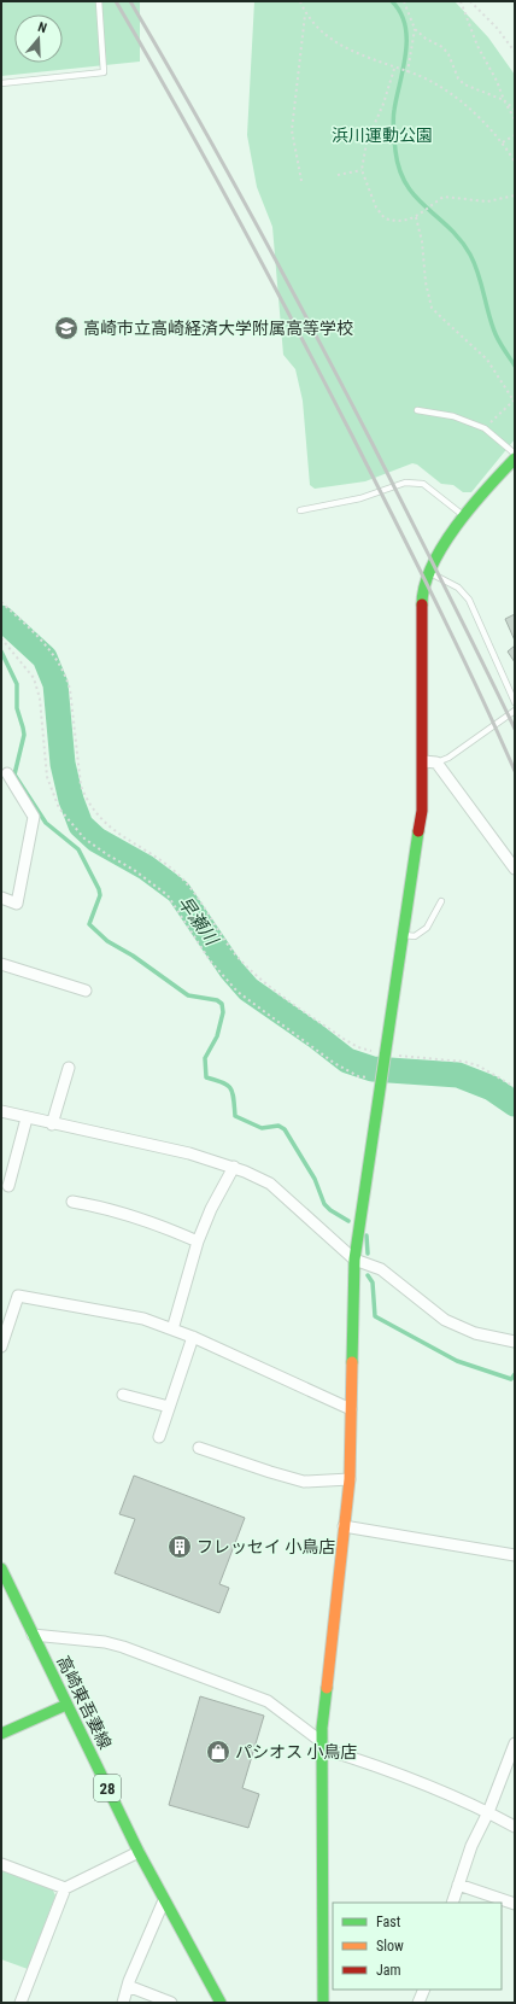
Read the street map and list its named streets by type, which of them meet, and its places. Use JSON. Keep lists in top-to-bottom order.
{
  "streets": {
    "street": ["高崎東吾妻線", "28"]
  },
  "water": ["早瀬川"],
  "parks": ["浜川運動公園"],
  "places": {
    "school or university": ["高崎市立高崎経済大学附属高等学校"],
    "building": ["フレッセイ 小鳥店"],
    "shop": ["パシオス 小鳥店"]
  },
  "legend": ["Fast", "Slow", "Jam"],
  "north": "top"
}
